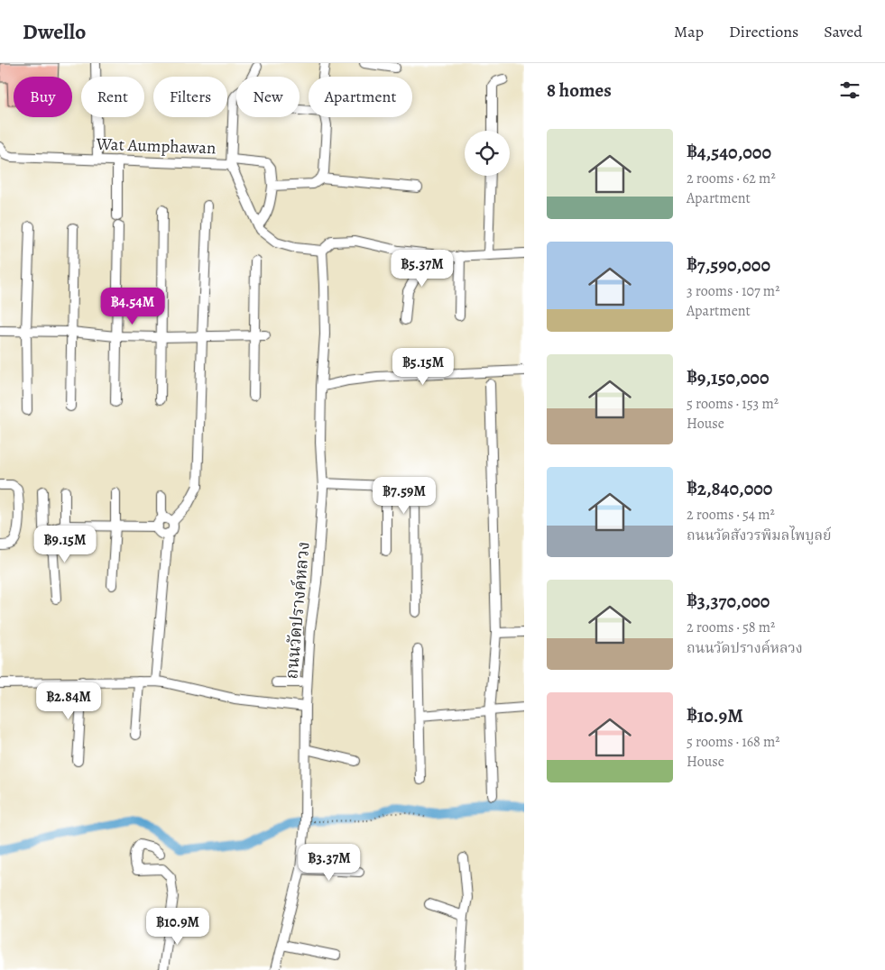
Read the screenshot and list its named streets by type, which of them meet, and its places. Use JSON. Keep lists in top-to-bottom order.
{
  "streets": {
    "street": ["Wat Aumphawan", "ถนนวัดปรางค์หลวง"]
  },
  "crossings": [
    ["Wat Aumphawan", "ถนนวัดปรางค์หลวง"]
  ],
  "page": {
    "header": "Dwello",
    "nav": ["Map", "Directions", "Saved"],
    "heading": "8 homes",
    "chip": [
      "Buy",
      "Rent",
      "Filters",
      "New",
      "Apartment"
    ],
    "list": [
      {
        "name": "฿4,540,000",
        "note": "2 rooms · 62 m² · Apartment"
      },
      {
        "name": "฿7,590,000",
        "note": "3 rooms · 107 m² · Apartment"
      },
      {
        "name": "฿9,150,000",
        "note": "5 rooms · 153 m² · House"
      },
      {
        "name": "฿2,840,000",
        "note": "2 rooms · 54 m² · ถนนวัดสังวรพิมลไพบูลย์"
      },
      {
        "name": "฿3,370,000",
        "note": "2 rooms · 58 m² · ถนนวัดปรางค์หลวง"
      },
      {
        "name": "฿10.9M",
        "note": "5 rooms · 168 m² · House"
      }
    ],
    "price": [
      "฿5.37M",
      "฿4.54M",
      "฿5.15M",
      "฿7.59M",
      "฿9.15M",
      "฿2.84M",
      "฿3.37M",
      "฿10.9M"
    ]
  }
}
